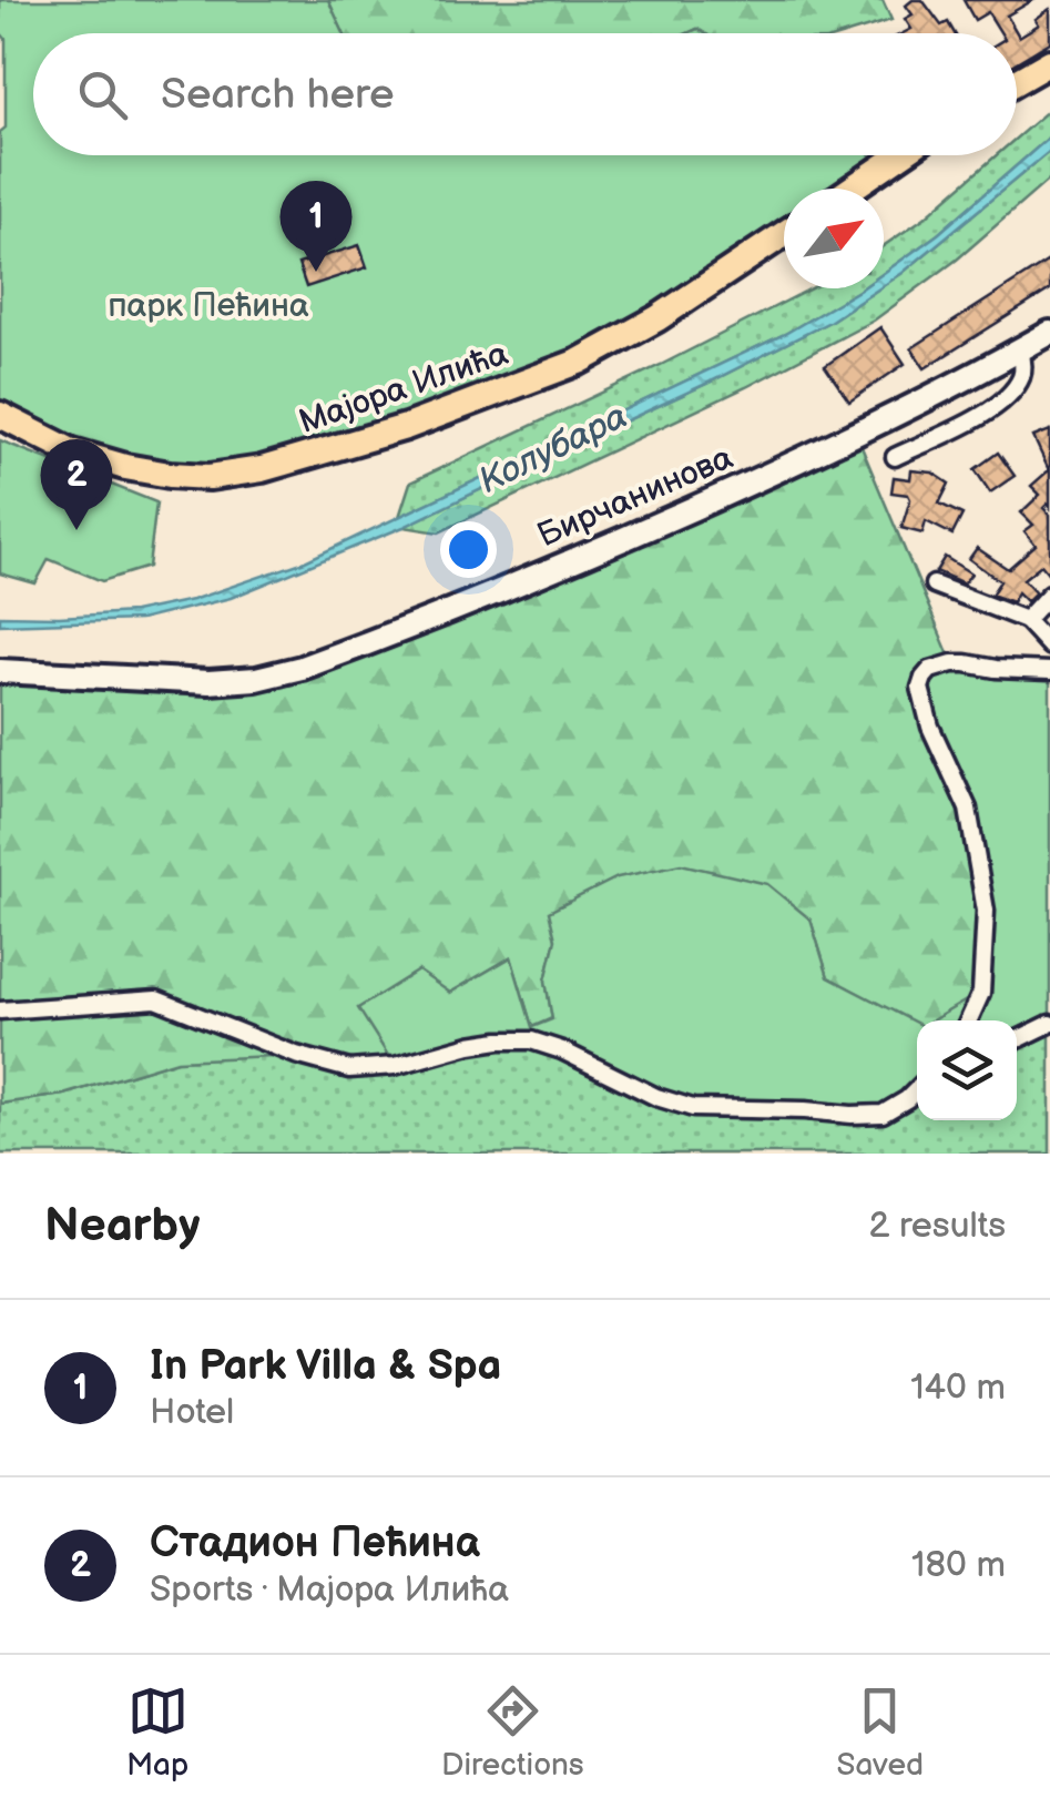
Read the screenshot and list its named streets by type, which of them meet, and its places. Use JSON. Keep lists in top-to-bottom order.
{
  "streets": {
    "main road": ["Мајора Илића", "Бирчанинова"]
  },
  "water": ["Колубара"],
  "parks": ["парк Пећина"],
  "north": "top right",
  "page": {
    "search": "Search here",
    "pins": ["1", "2"],
    "heading": ["Nearby", "2 results"],
    "list": [
      {
        "mark": "1",
        "name": "In Park Villa & Spa",
        "note": "Hotel",
        "value": "140 m"
      },
      {
        "mark": "2",
        "name": "Стадион Пећина",
        "note": "Sports · Мајора Илића",
        "value": "180 m"
      }
    ],
    "nav": ["Map", "Directions", "Saved"]
  }
}
